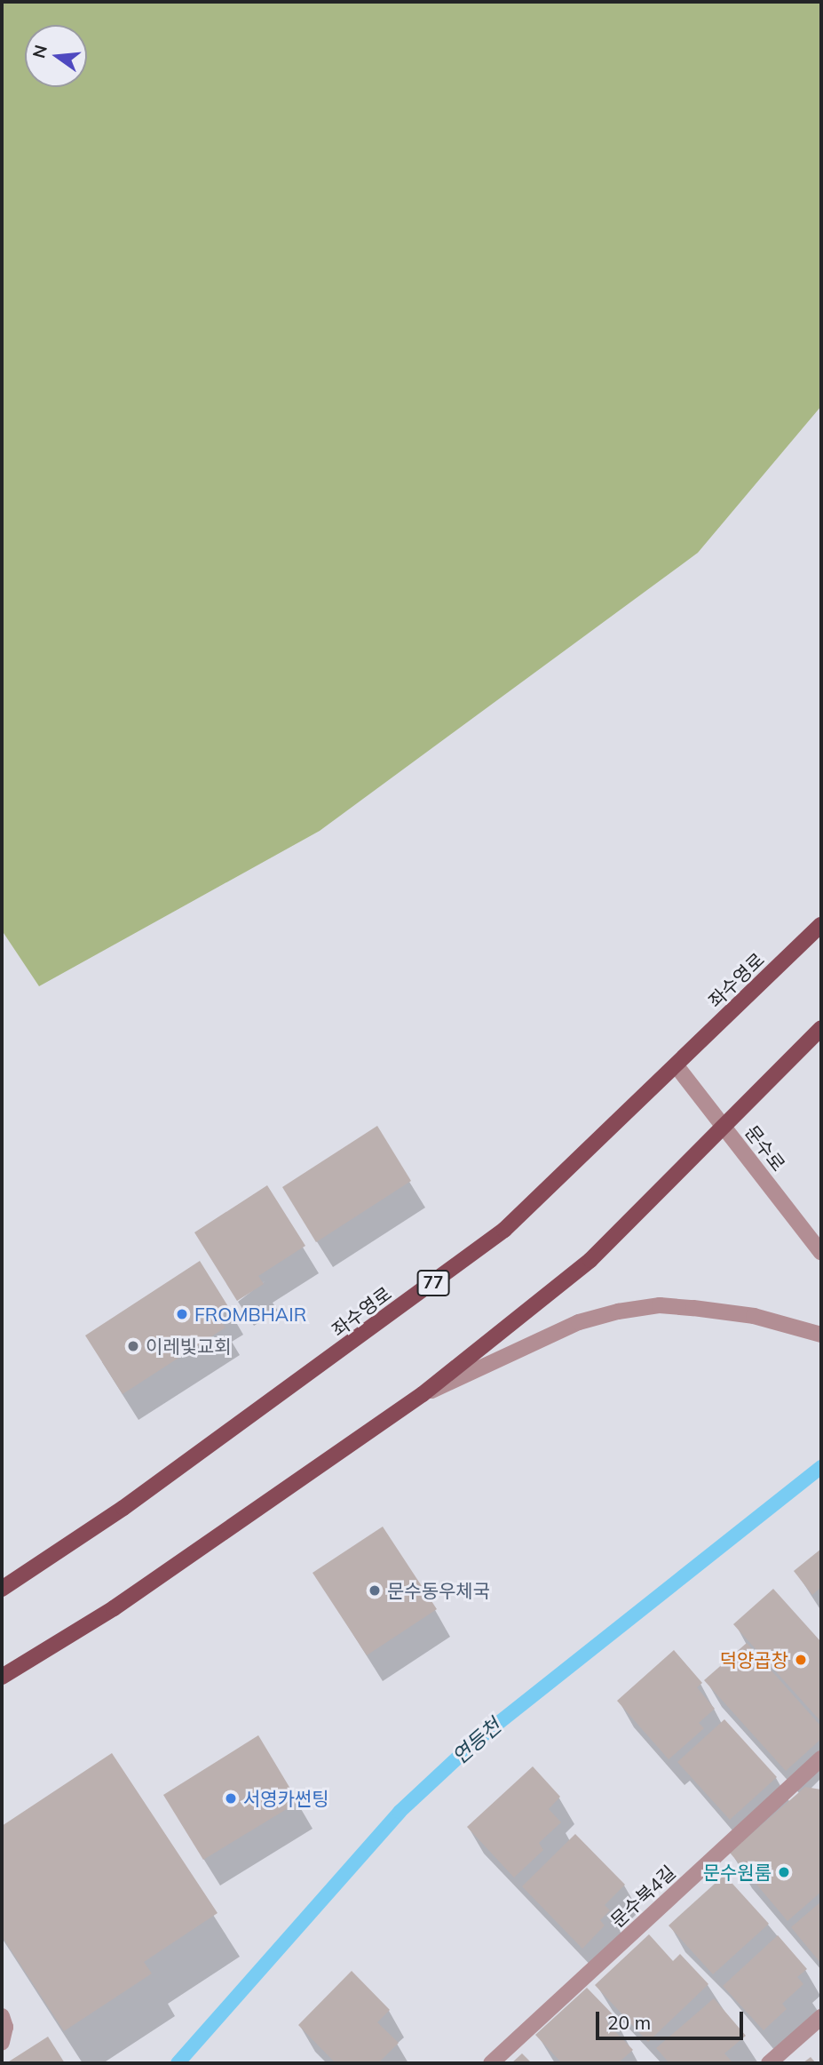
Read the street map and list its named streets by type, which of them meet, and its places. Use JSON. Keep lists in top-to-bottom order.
{
  "streets": {
    "main road": ["좌수영로", "77"],
    "street": ["문수로", "문수북4길"]
  },
  "crossings": [
    ["좌수영로", "문수로"]
  ],
  "water": ["연등천"],
  "places": [
    "FROMBHAIR",
    "이레빛교회",
    "문수동우체국",
    "덕양곱창",
    "서영카썬팅",
    "문수원룸"
  ],
  "scale_bar": "20 m",
  "north": "left"
}
